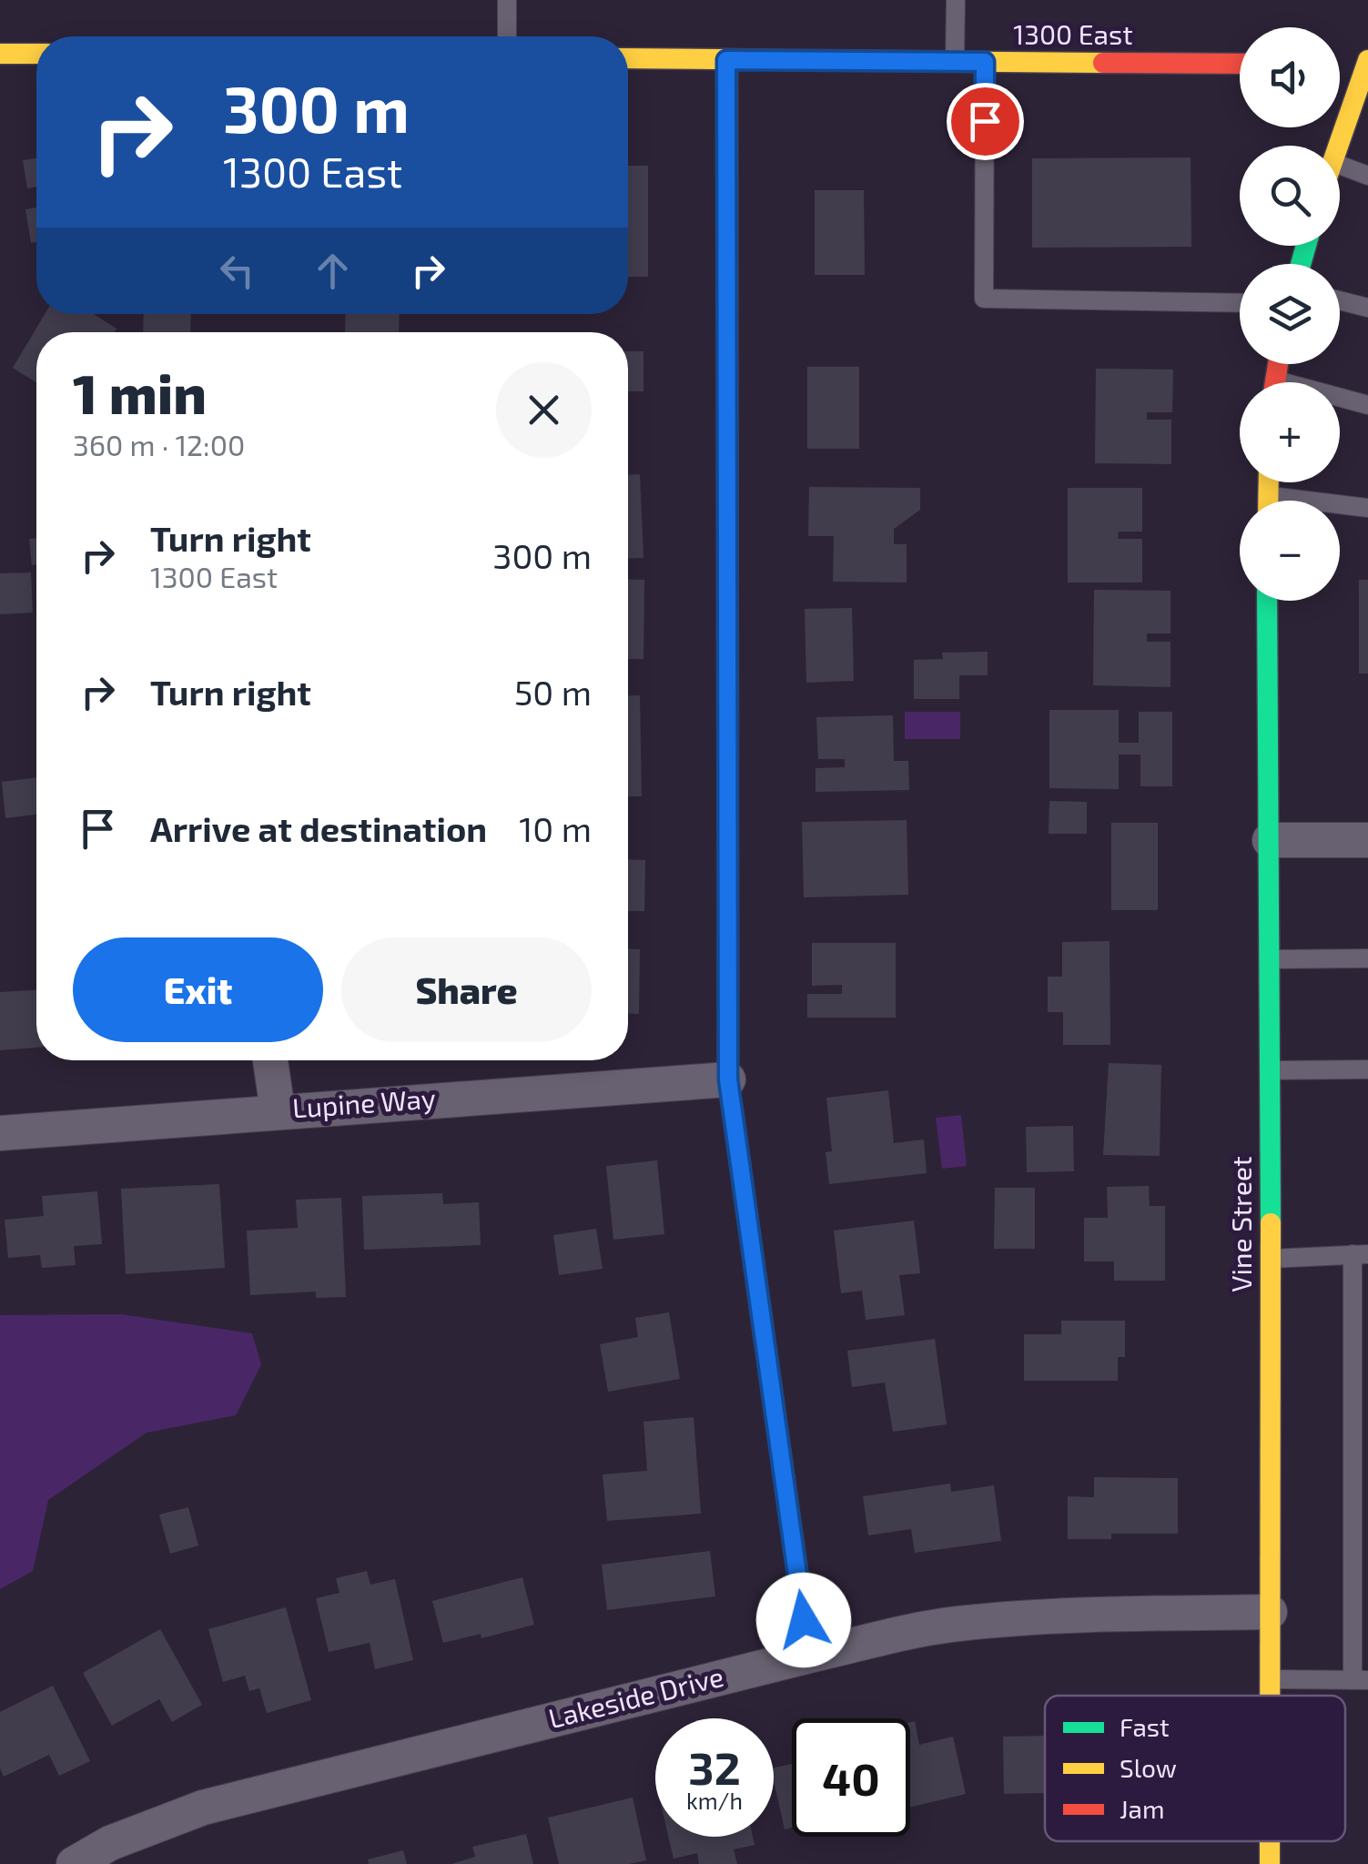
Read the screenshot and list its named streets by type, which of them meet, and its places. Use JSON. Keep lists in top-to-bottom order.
{
  "streets": {
    "street": [
      "1300 East",
      "Lupine Way",
      "Vine Street",
      "Lakeside Drive"
    ]
  },
  "crossings": [
    ["Vine Street", "Lakeside Drive"]
  ],
  "legend": ["Fast", "Slow", "Jam"],
  "page": {
    "map_buttons": ["+", "−"],
    "turn": ["300 m", "1300 East"],
    "heading": ["1 min", "360 m · 12:00"],
    "list": [
      {
        "name": "Turn right",
        "note": "1300 East",
        "value": "300 m"
      },
      {
        "name": "Turn right",
        "value": "50 m"
      },
      {
        "name": "Arrive at destination",
        "value": "10 m"
      }
    ],
    "buttons": ["Exit", "Share"],
    "speed": "32 km/h",
    "limit": "40"
  }
}
